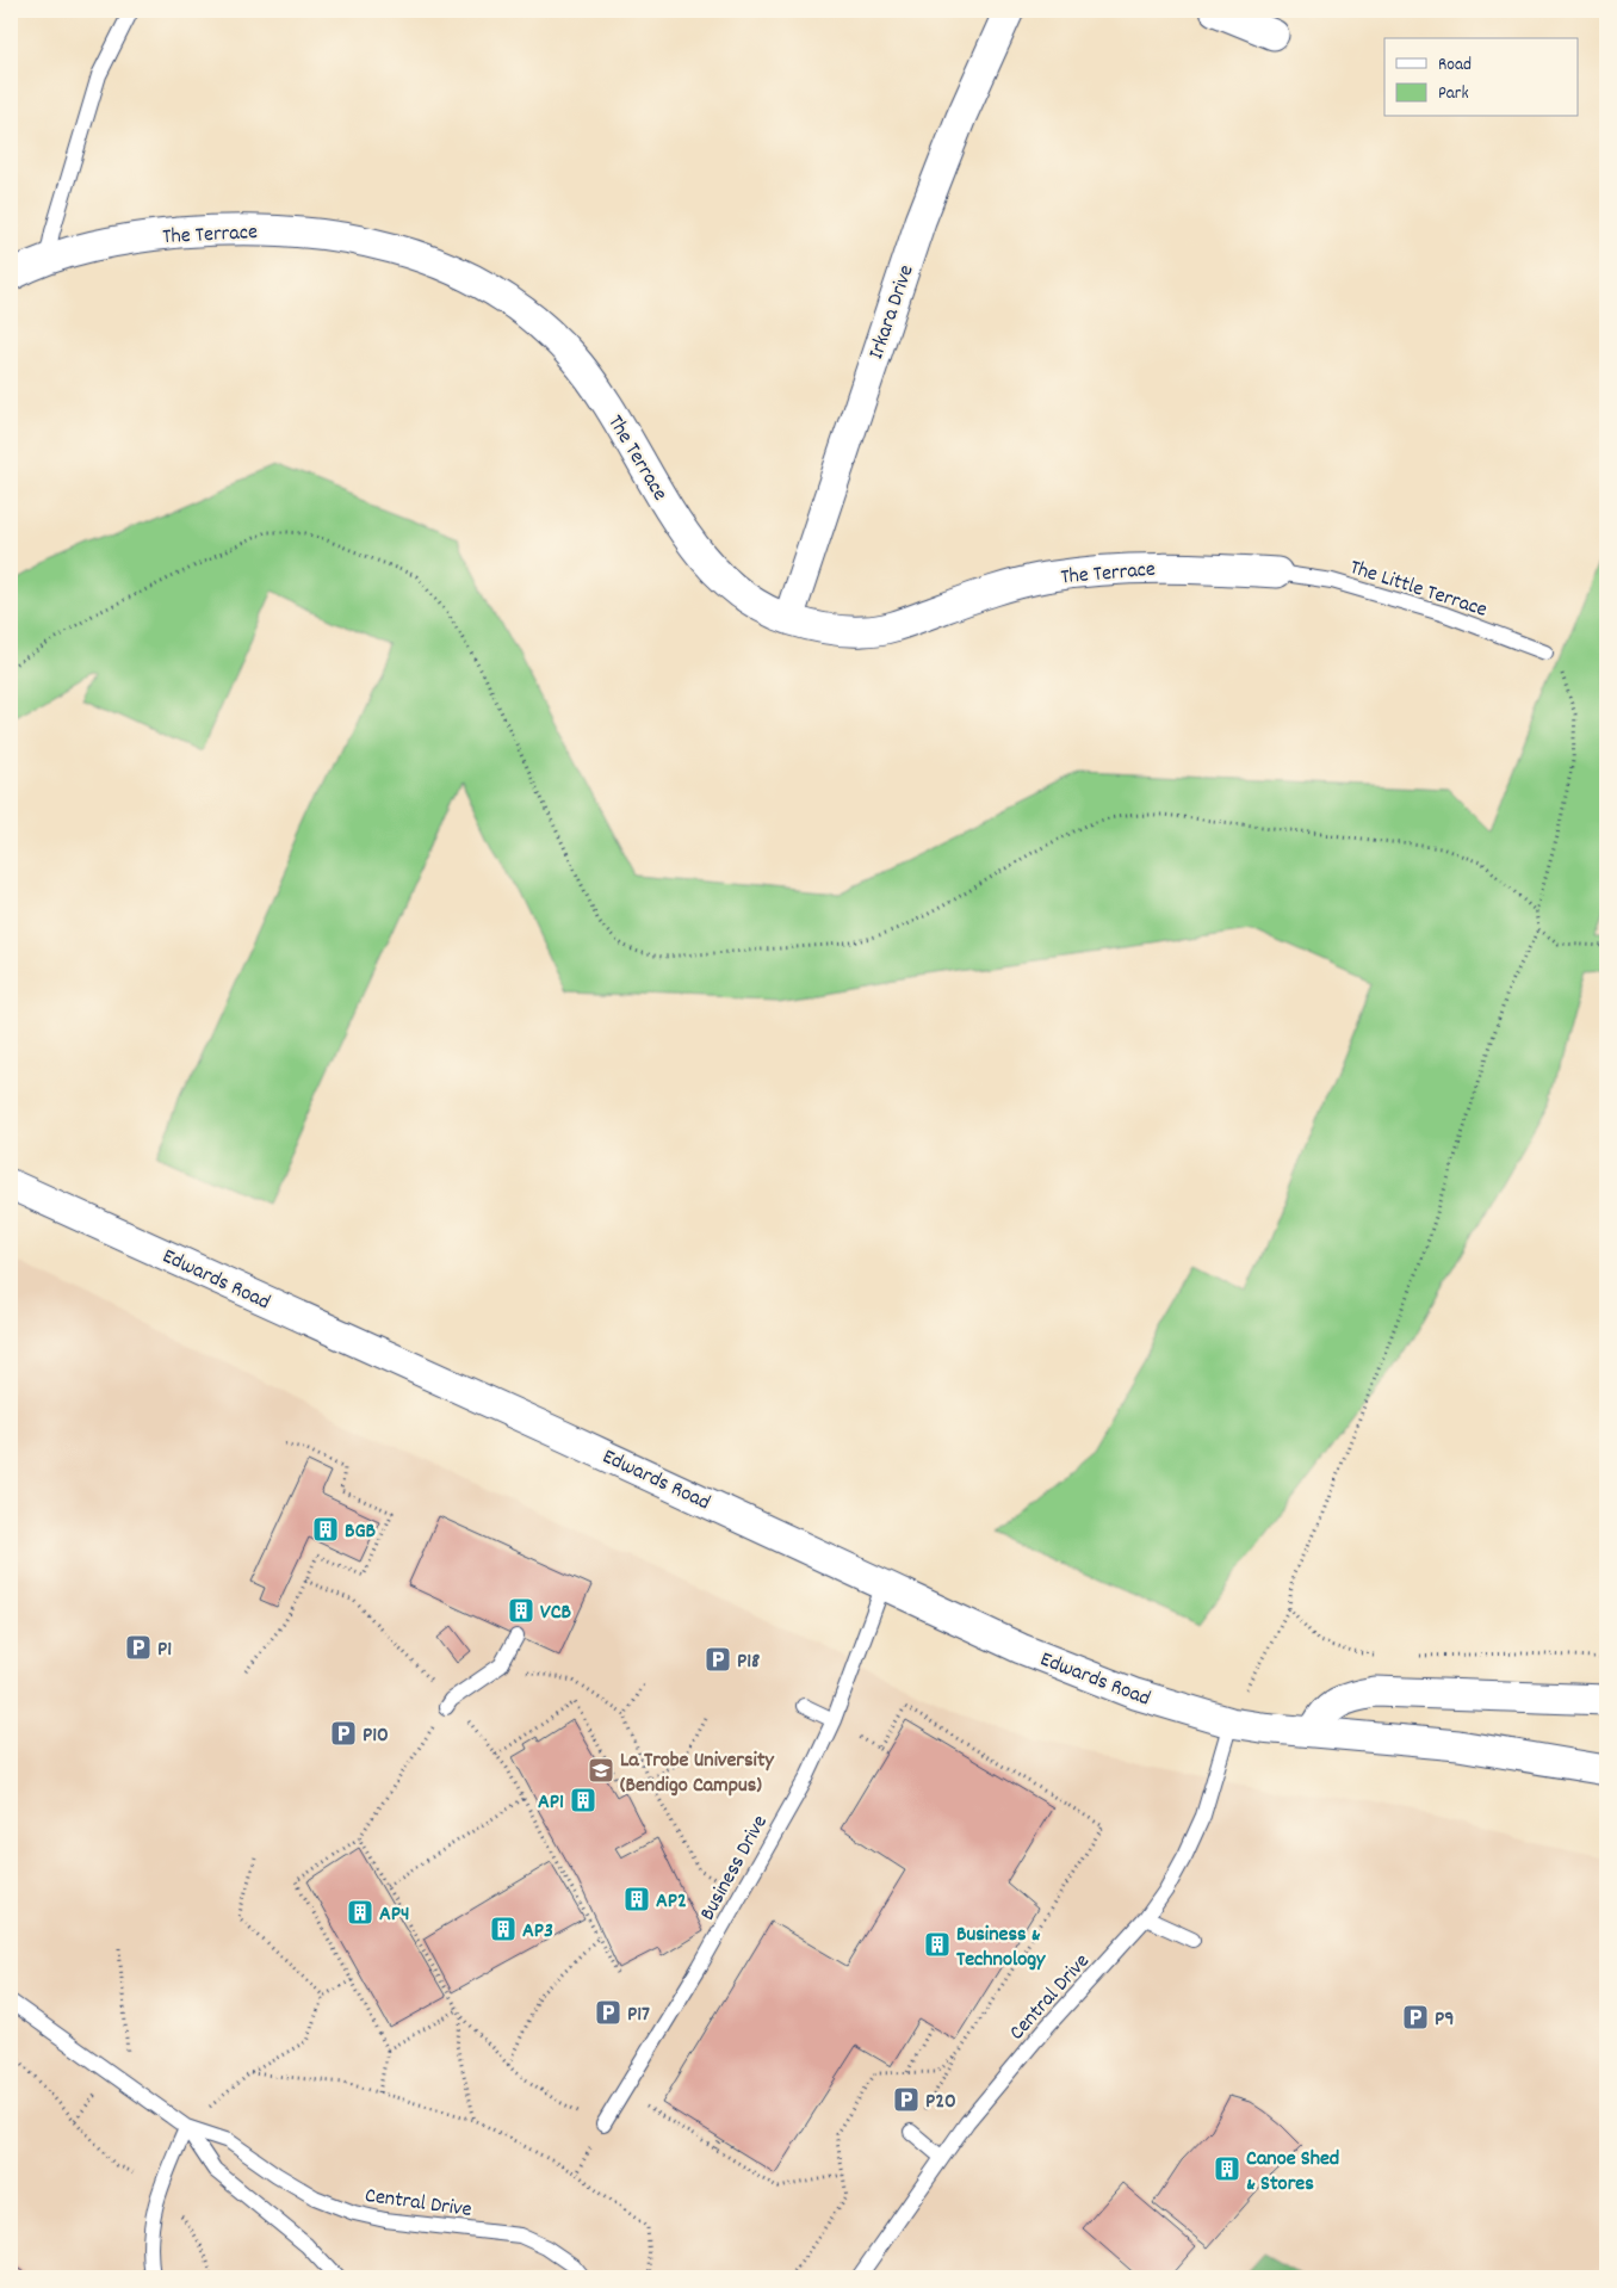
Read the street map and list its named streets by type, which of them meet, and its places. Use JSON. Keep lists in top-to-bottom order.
{
  "streets": {
    "street": ["The Terrace", "Irkara Drive", "Edwards Road"],
    "lane": ["The Little Terrace", "Business Drive", "Central Drive"]
  },
  "crossings": [
    ["The Terrace", "Irkara Drive"],
    ["The Terrace", "The Little Terrace"],
    ["Edwards Road", "Business Drive"],
    ["Edwards Road", "Central Drive"]
  ],
  "places": {
    "building": [
      "BGB",
      "VCB",
      "AP1",
      "AP2",
      "AP4",
      "AP3",
      "Business & Technology",
      "Canoe Shed & Stores"
    ],
    "parking": [
      "P1",
      "P18",
      "P10",
      "P17",
      "P9",
      "P20"
    ],
    "school or university": ["La Trobe University (Bendigo Campus)"]
  },
  "legend": ["Road", "Park"]
}
